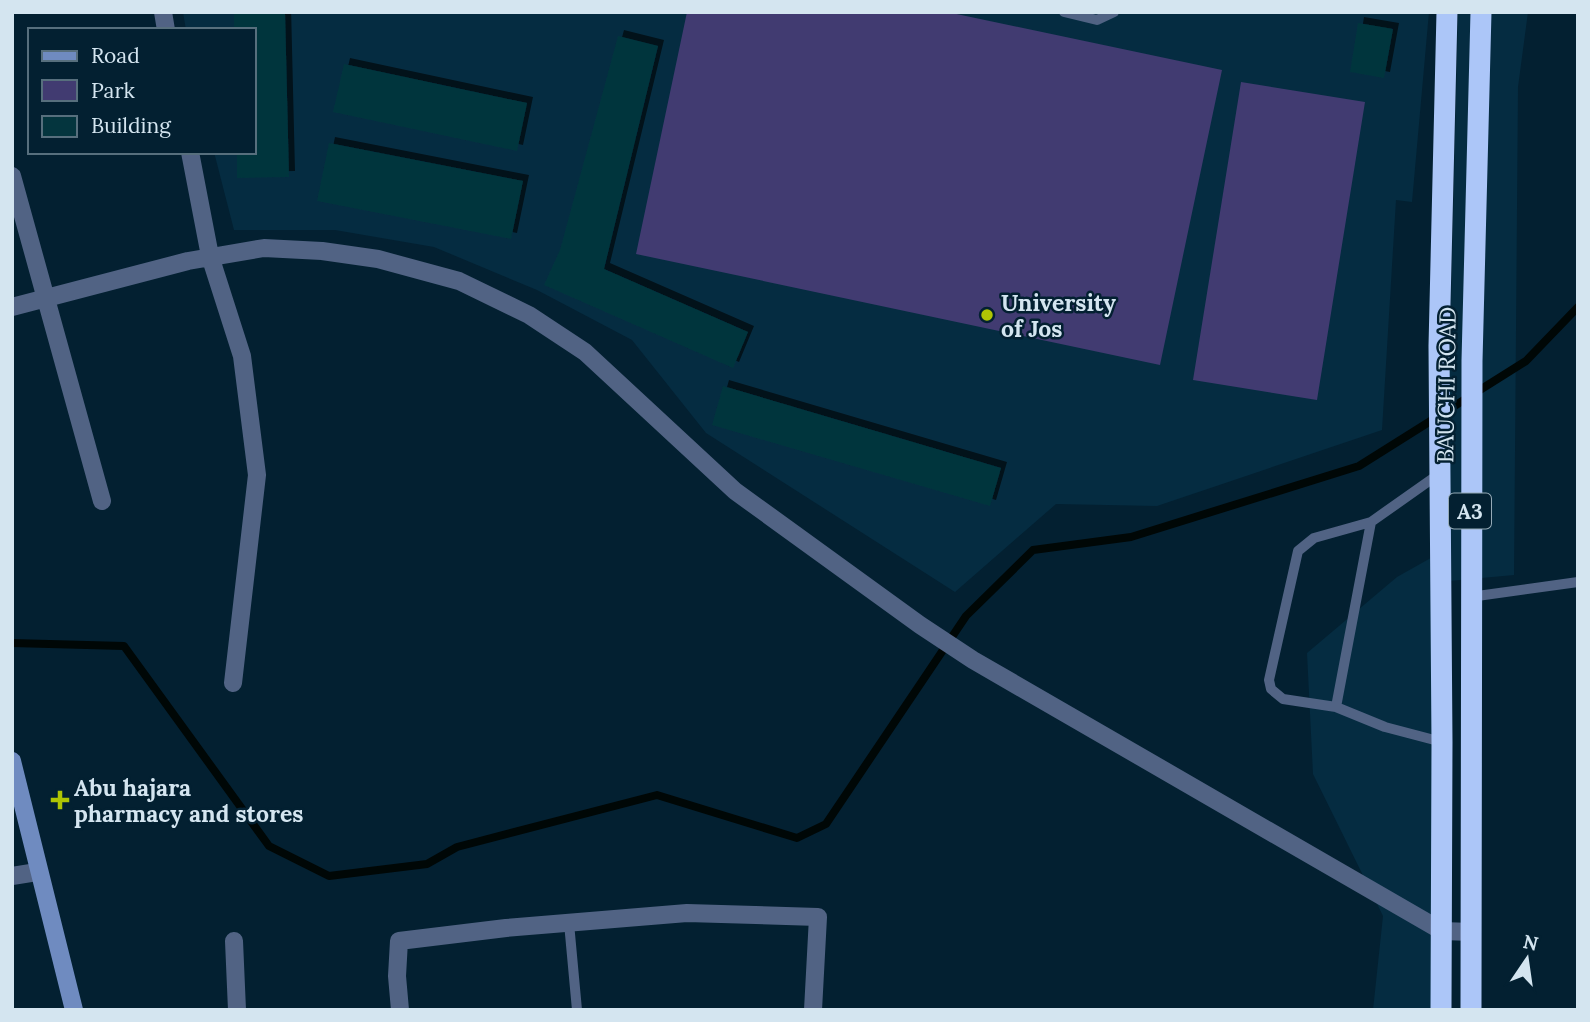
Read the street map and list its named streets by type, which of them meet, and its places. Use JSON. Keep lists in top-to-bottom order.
{
  "streets": {
    "highway": ["BAUCHI ROAD", "A3"]
  },
  "places": {
    "other": ["University of Jos"],
    "health": ["Abu hajara pharmacy and stores"]
  },
  "legend": ["Road", "Park", "Building"],
  "north": "top"
}
